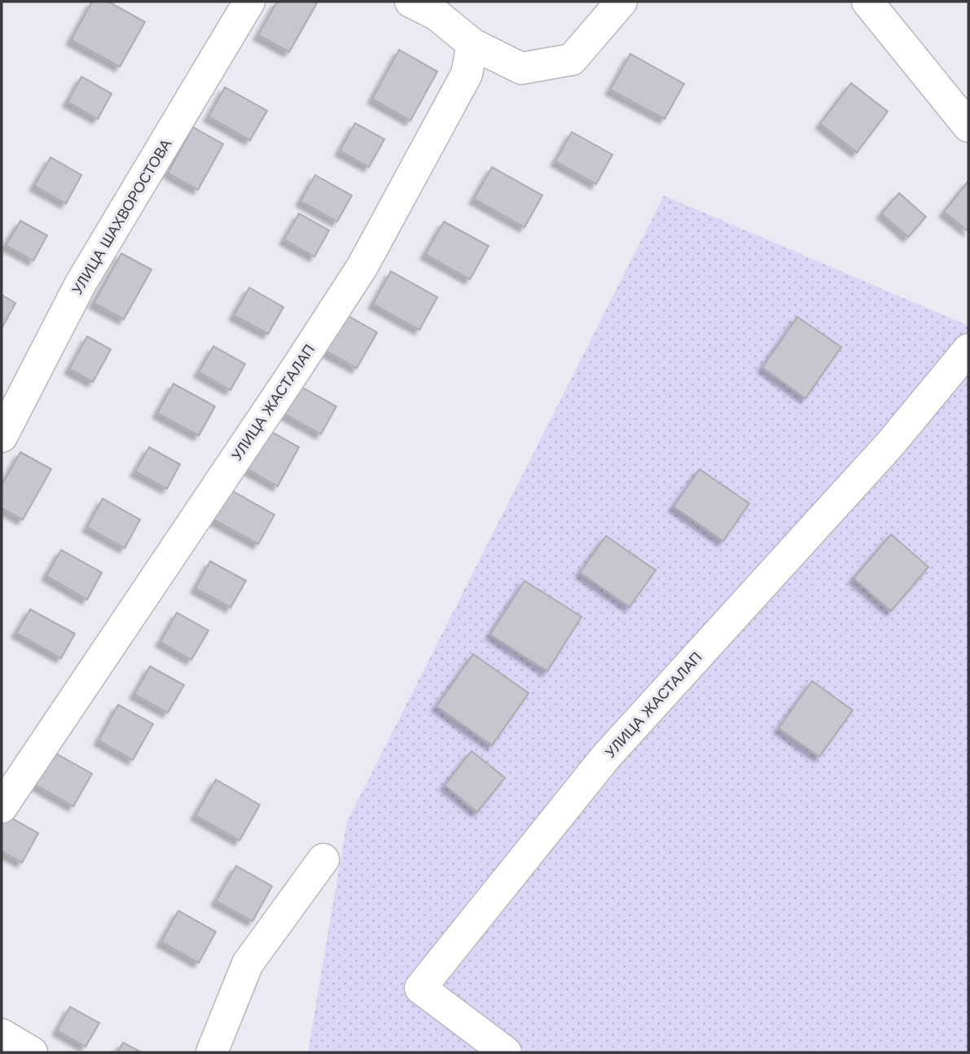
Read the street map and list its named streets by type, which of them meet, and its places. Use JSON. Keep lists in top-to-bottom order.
{
  "streets": {
    "street": ["УЛИЦА ШАХВОРОСТОВА", "УЛИЦА ЖАСТАЛАП"]
  }
}
